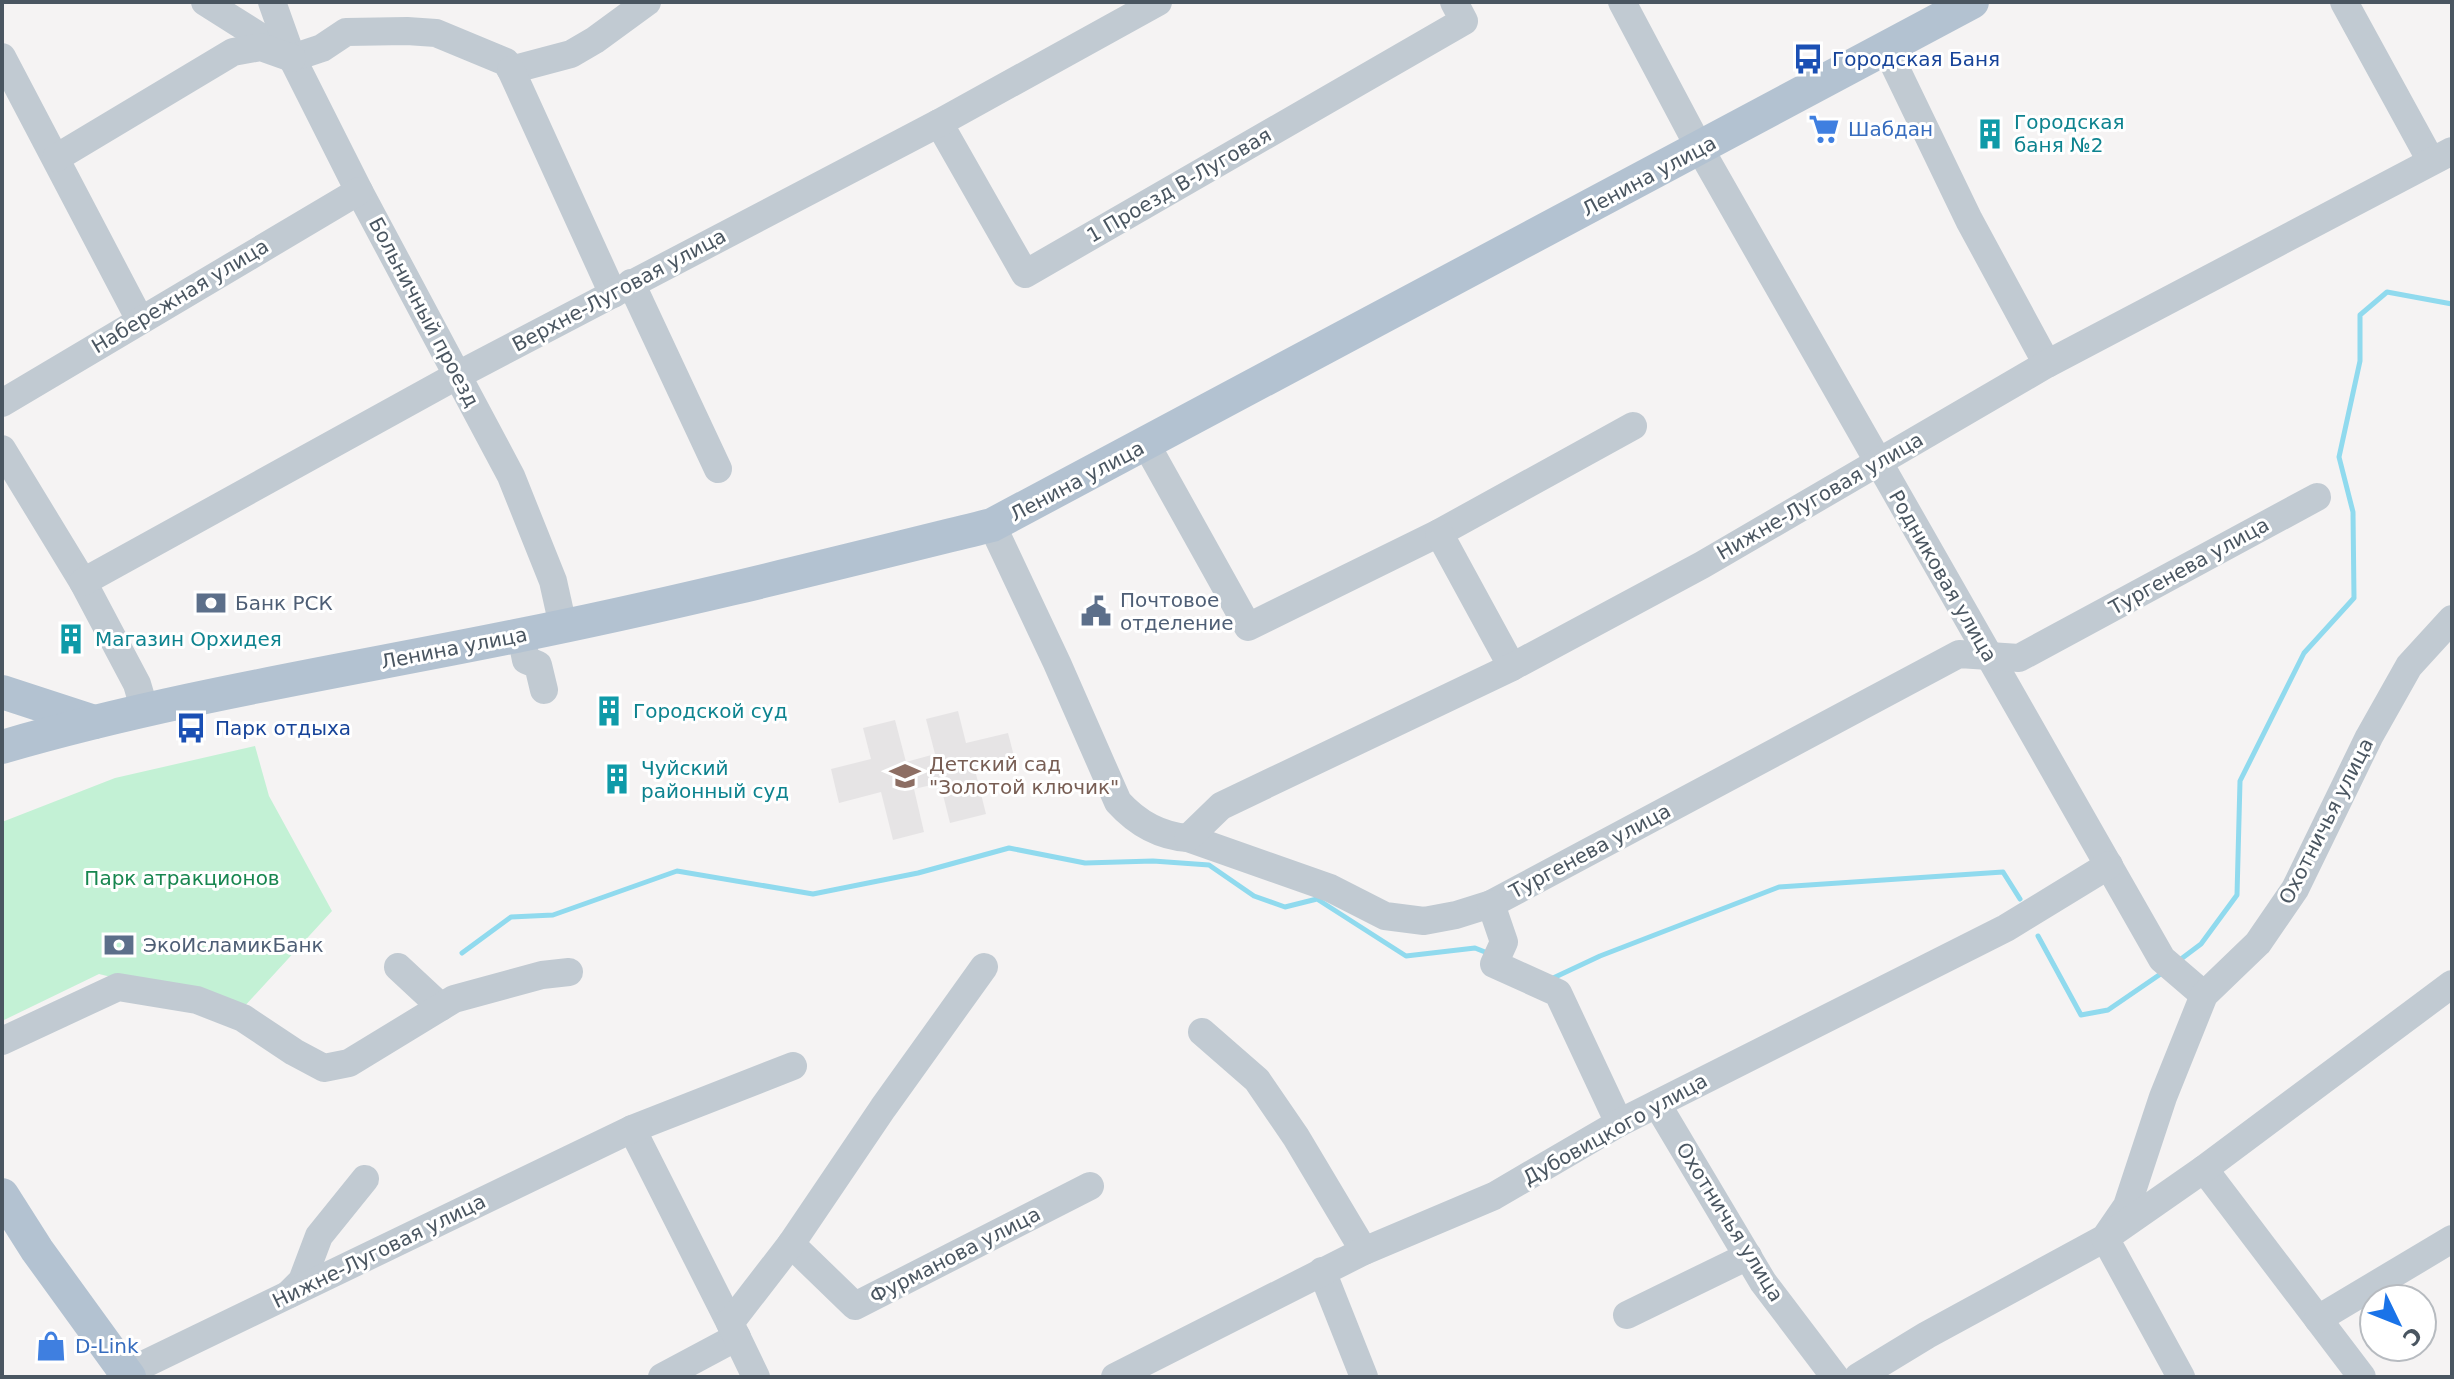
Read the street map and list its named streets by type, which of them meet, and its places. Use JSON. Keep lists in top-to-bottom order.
{
  "streets": {
    "main road": ["Ленина улица"],
    "street": [
      "1 Проезд В-Луговая",
      "Верхне-Луговая улица",
      "Набережная улица",
      "Больничный проезд",
      "Нижне-Луговая улица",
      "Тургенева улица",
      "Родниковая улица",
      "Охотничья улица",
      "Дубовицкого улица",
      "Фурманова улица"
    ]
  },
  "crossings": [
    ["Ленина улица", "Больничный проезд"],
    ["Ленина улица", "Тургенева улица"],
    ["Ленина улица", "Родниковая улица"],
    ["1 Проезд В-Луговая", "Верхне-Луговая улица"],
    ["Верхне-Луговая улица", "Больничный проезд"],
    ["Набережная улица", "Больничный проезд"],
    ["Нижне-Луговая улица", "Тургенева улица"],
    ["Нижне-Луговая улица", "Родниковая улица"],
    ["Тургенева улица", "Родниковая улица"],
    ["Родниковая улица", "Охотничья улица"],
    ["Родниковая улица", "Дубовицкого улица"],
    ["Охотничья улица", "Дубовицкого улица"]
  ],
  "parks": ["Парк атракционов"],
  "places": {
    "bus stop": ["Городская Баня", "Парк отдыха"],
    "supermarket": ["Шабдан"],
    "building": [
      "Городская баня №2",
      "Магазин Орхидея",
      "Городской суд",
      "Чуйский районный суд"
    ],
    "bank": ["Банк РСК", "ЭкоИсламикБанк"],
    "public building": ["Почтовое отделение"],
    "school or university": ["Детский сад \"Золотой ключик\""],
    "shop": ["D-Link"]
  },
  "north": "bottom right"
}
